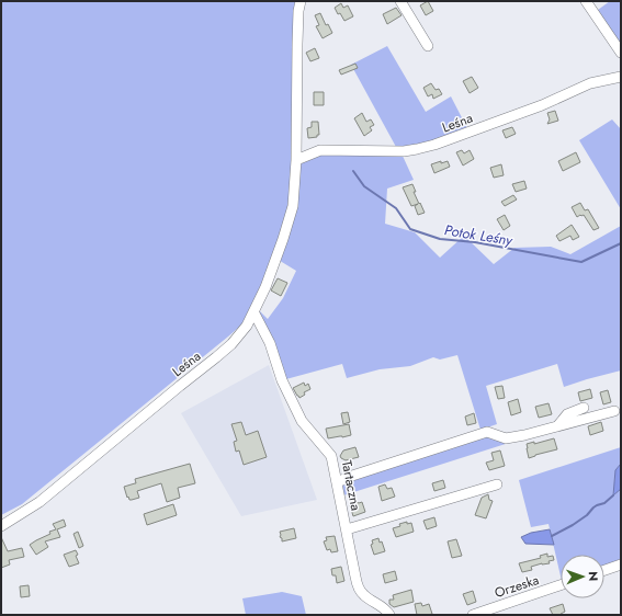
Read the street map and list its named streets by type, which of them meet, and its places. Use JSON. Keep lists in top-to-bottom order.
{
  "streets": {
    "street": ["Leśna", "Tartaczna", "Orzeska"]
  },
  "crossings": [
    ["Leśna", "Tartaczna"]
  ],
  "water": ["Potok Leśny"],
  "north": "right"
}
